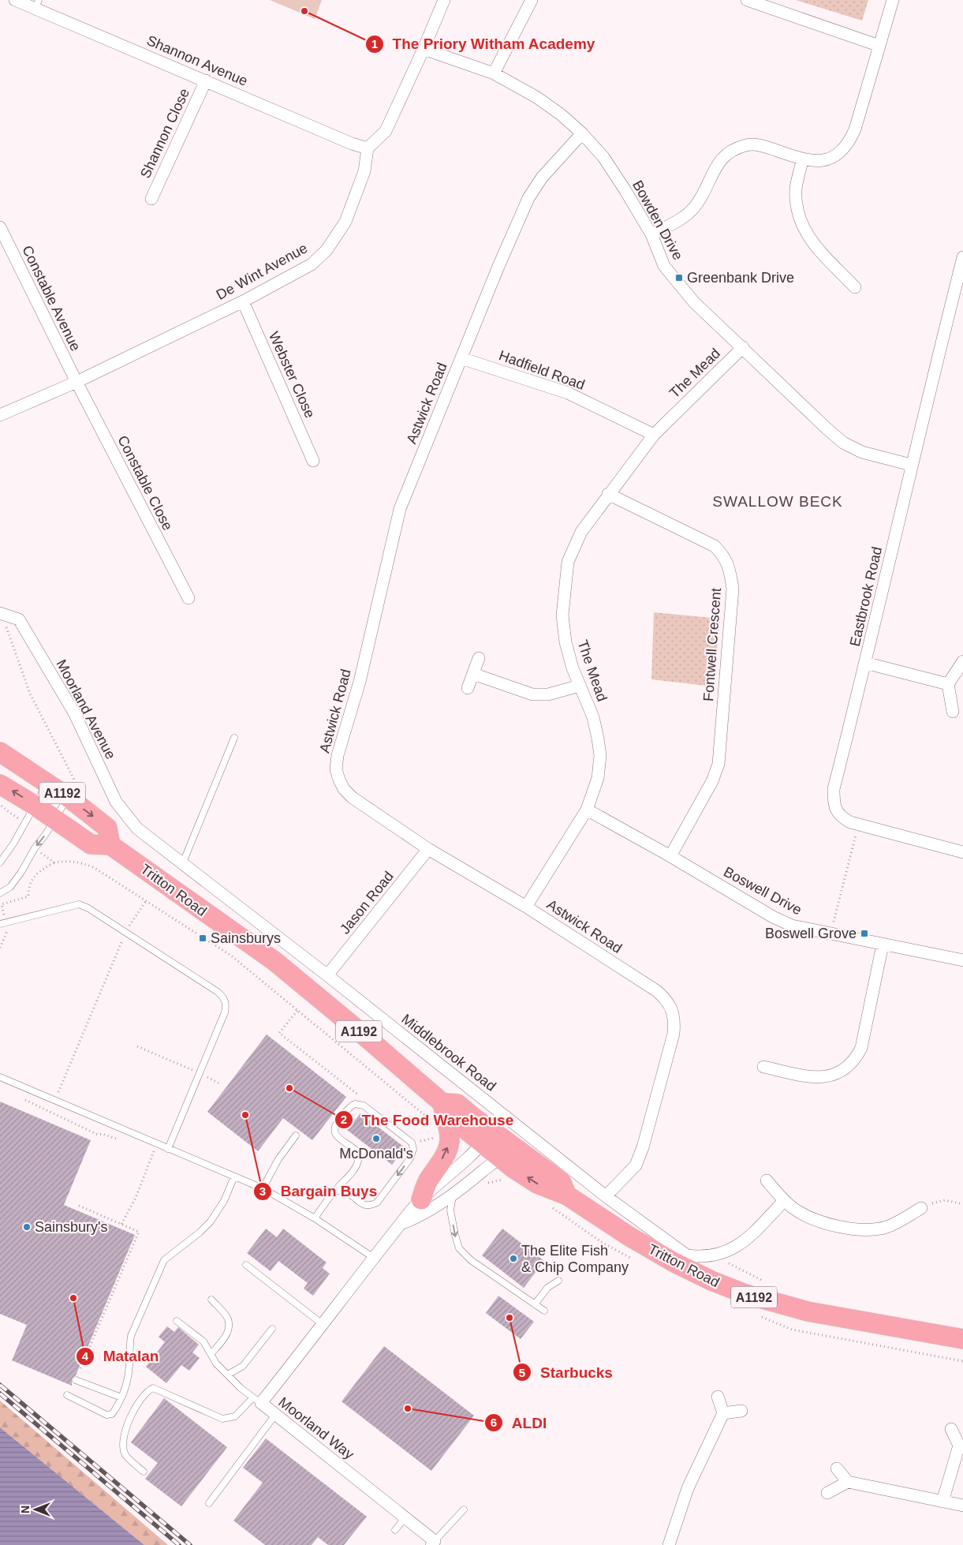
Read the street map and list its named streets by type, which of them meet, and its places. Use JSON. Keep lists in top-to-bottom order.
{
  "streets": {
    "main road": ["A1192", "Tritton Road"],
    "street": [
      "Shannon Avenue",
      "Shannon Close",
      "Bowden Drive",
      "De Wint Avenue",
      "Constable Avenue",
      "Hadfield Road",
      "The Mead",
      "Webster Close",
      "Astwick Road",
      "Constable Close",
      "Eastbrook Road",
      "Fontwell Crescent",
      "Moorland Avenue",
      "Boswell Drive",
      "Jason Road",
      "Middlebrook Road",
      "Moorland Way"
    ]
  },
  "crossings": [
    ["Shannon Avenue", "Shannon Close"],
    ["Shannon Avenue", "De Wint Avenue"],
    ["Bowden Drive", "The Mead"],
    ["Bowden Drive", "Astwick Road"],
    ["Bowden Drive", "Eastbrook Road"],
    ["De Wint Avenue", "Constable Avenue"],
    ["De Wint Avenue", "Webster Close"],
    ["De Wint Avenue", "Constable Close"],
    ["Constable Avenue", "Constable Close"],
    ["Hadfield Road", "The Mead"],
    ["Hadfield Road", "Astwick Road"],
    ["The Mead", "Astwick Road"],
    ["The Mead", "Fontwell Crescent"],
    ["The Mead", "Boswell Drive"],
    ["Astwick Road", "Jason Road"],
    ["Astwick Road", "Middlebrook Road"],
    ["Fontwell Crescent", "Boswell Drive"],
    ["Moorland Avenue", "Middlebrook Road"],
    ["A1192", "Tritton Road"],
    ["Tritton Road", "Moorland Way"],
    ["Jason Road", "Middlebrook Road"]
  ],
  "districts": ["SWALLOW BECK"],
  "places": {
    "other": [
      "The Priory Witham Academy",
      "The Food Warehouse",
      "Bargain Buys",
      "McDonald's",
      "Sainsbury's",
      "The Elite Fish & Chip Company",
      "Matalan",
      "Starbucks",
      "ALDI"
    ],
    "transit": ["Greenbank Drive", "Boswell Grove", "Sainsburys"]
  },
  "north": "left"
}
